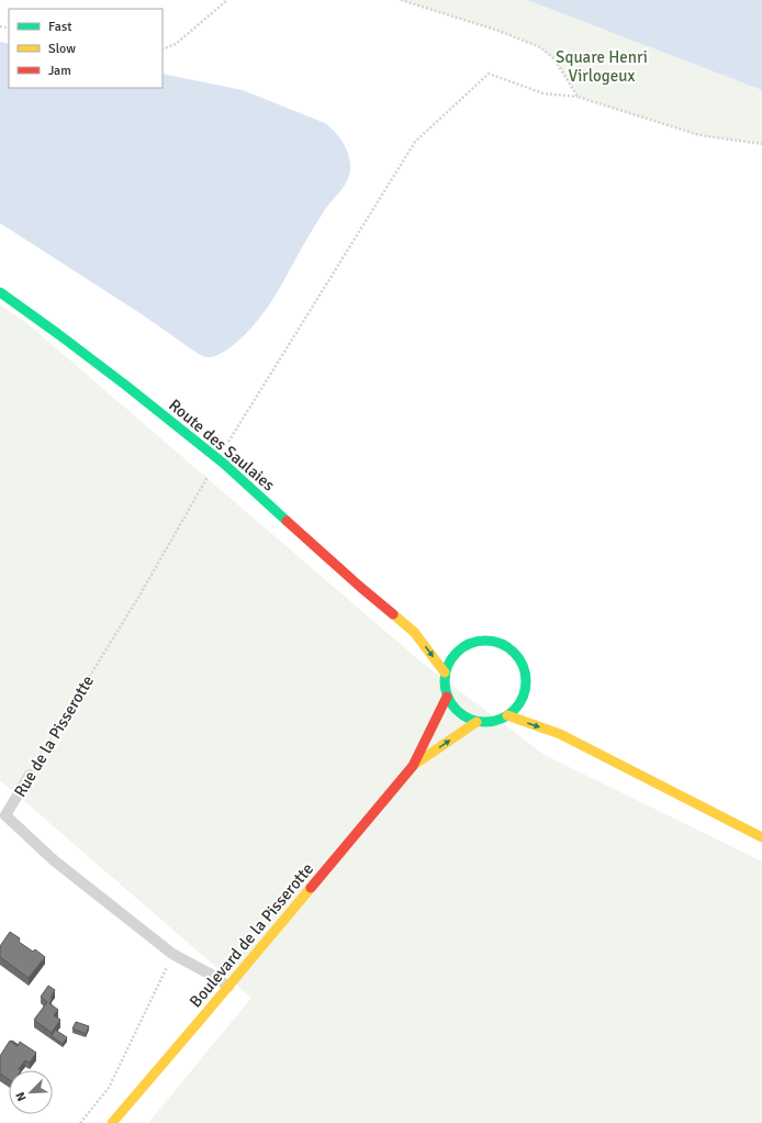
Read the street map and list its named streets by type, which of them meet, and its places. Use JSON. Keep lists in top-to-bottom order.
{
  "streets": {
    "street": ["Route des Saulaies", "Boulevard de la Pisserotte"],
    "lane": ["Rue de la Pisserotte"]
  },
  "crossings": [
    ["Route des Saulaies", "Rue de la Pisserotte"],
    ["Rue de la Pisserotte", "Boulevard de la Pisserotte"]
  ],
  "parks": ["Square Henri Virlogeux"],
  "legend": ["Fast", "Slow", "Jam"],
  "north": "bottom left"
}
